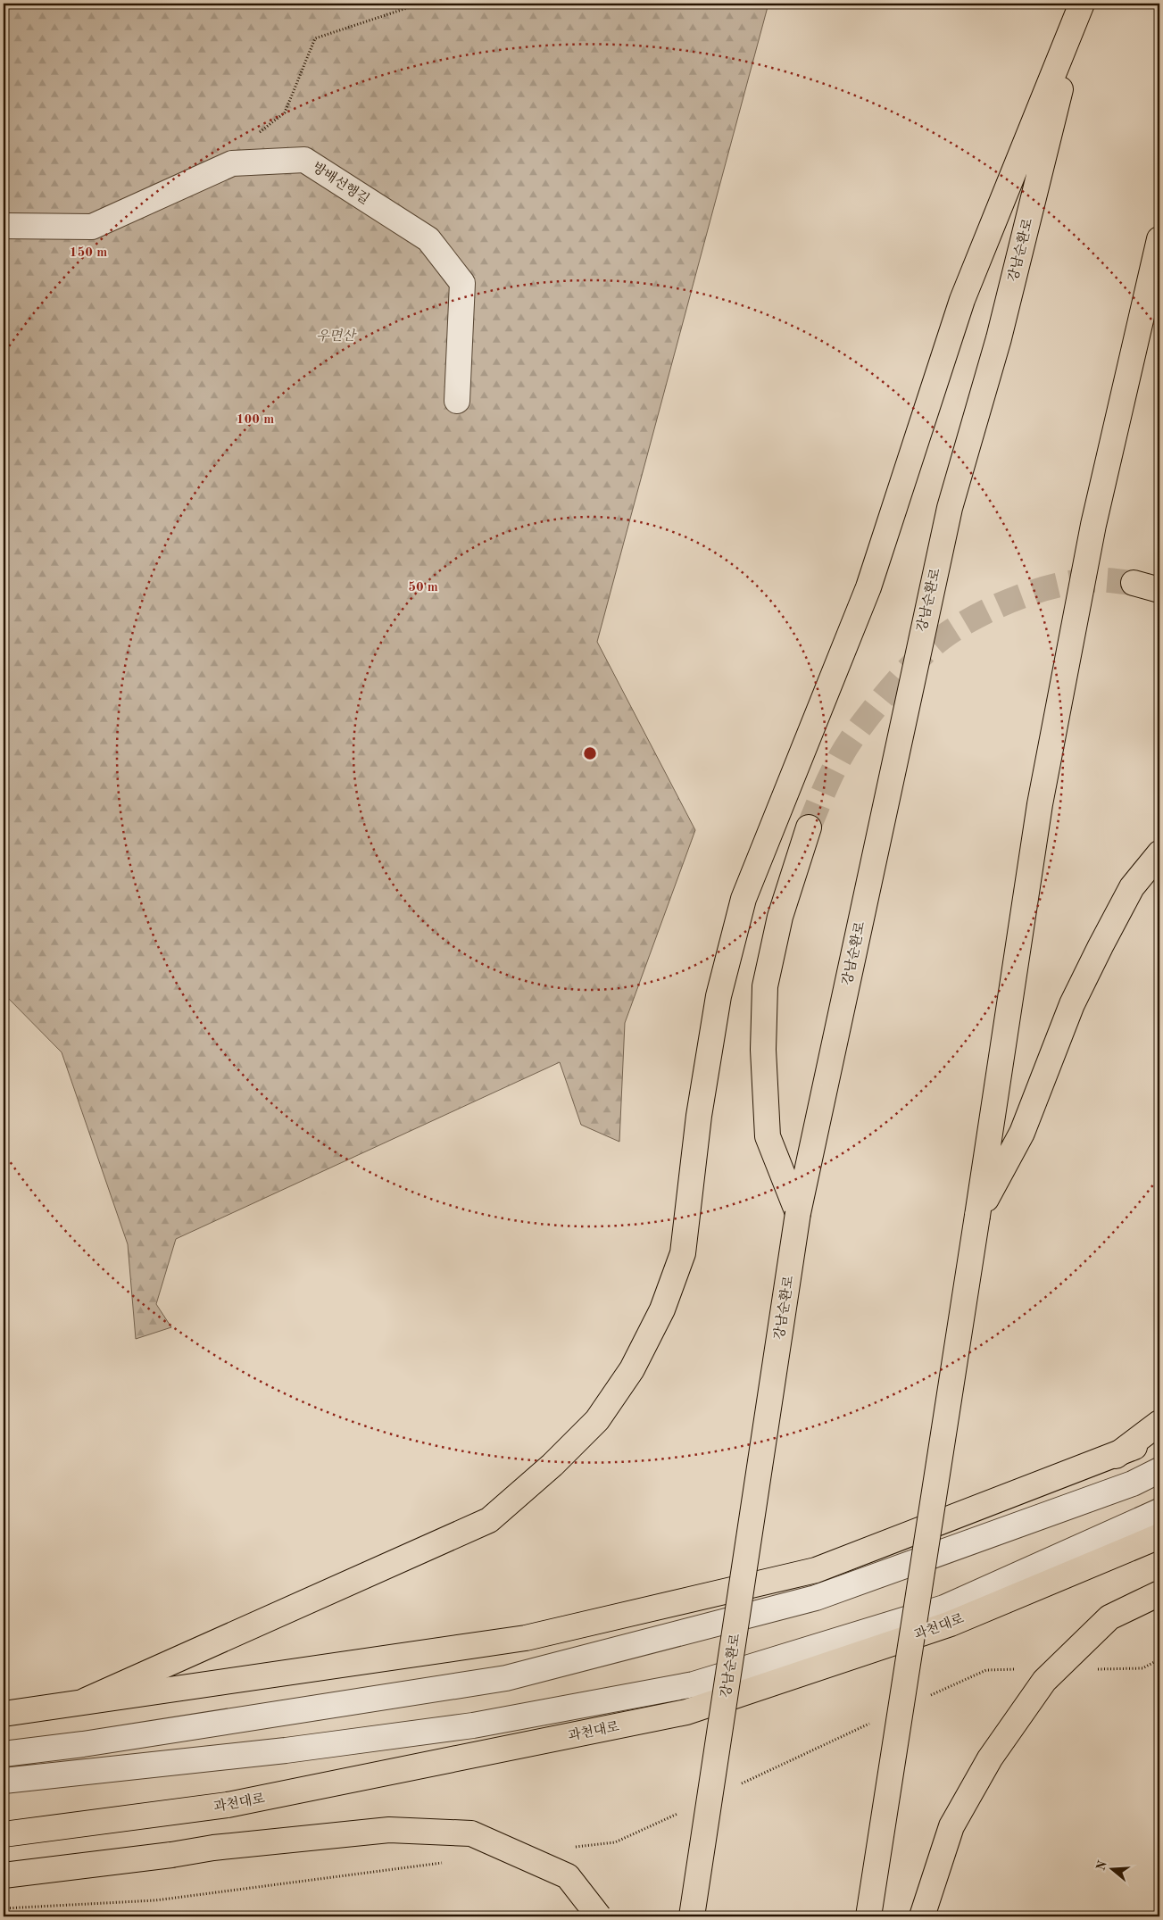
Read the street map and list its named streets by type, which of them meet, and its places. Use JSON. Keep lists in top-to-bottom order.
{
  "streets": {
    "main road": ["강남순환로", "과천대로"],
    "lane": ["방배선행길"]
  },
  "parks": ["우면산"],
  "north": "left",
  "rings": ["150 m", "100 m", "50 m"]
}
